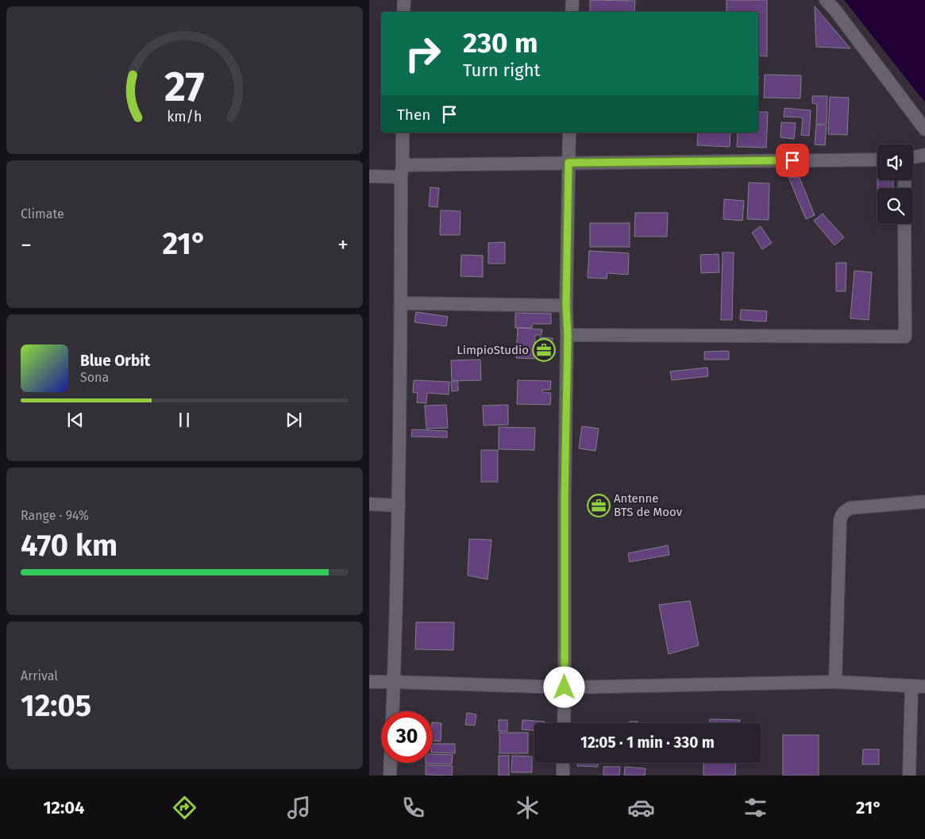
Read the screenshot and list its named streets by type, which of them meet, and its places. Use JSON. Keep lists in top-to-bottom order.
{
  "places": {
    "office": ["LimpioStudio", "Antenne BTS de Moov"]
  },
  "page": {
    "turn": ["230 m", "Turn right"],
    "then": "Then",
    "tile": [
      "Climate",
      ["Range · 94%", "470 km"],
      ["Arrival", "12:05"]
    ],
    "heat": ["−", "21°", "+"],
    "song": ["Blue Orbit", "Sona"],
    "limit": "30",
    "trip": "12:05 · 1 min · 330 m",
    "tabs": ["12:04", "21°"],
    "gauge": ["27", "km/h"]
  }
}
